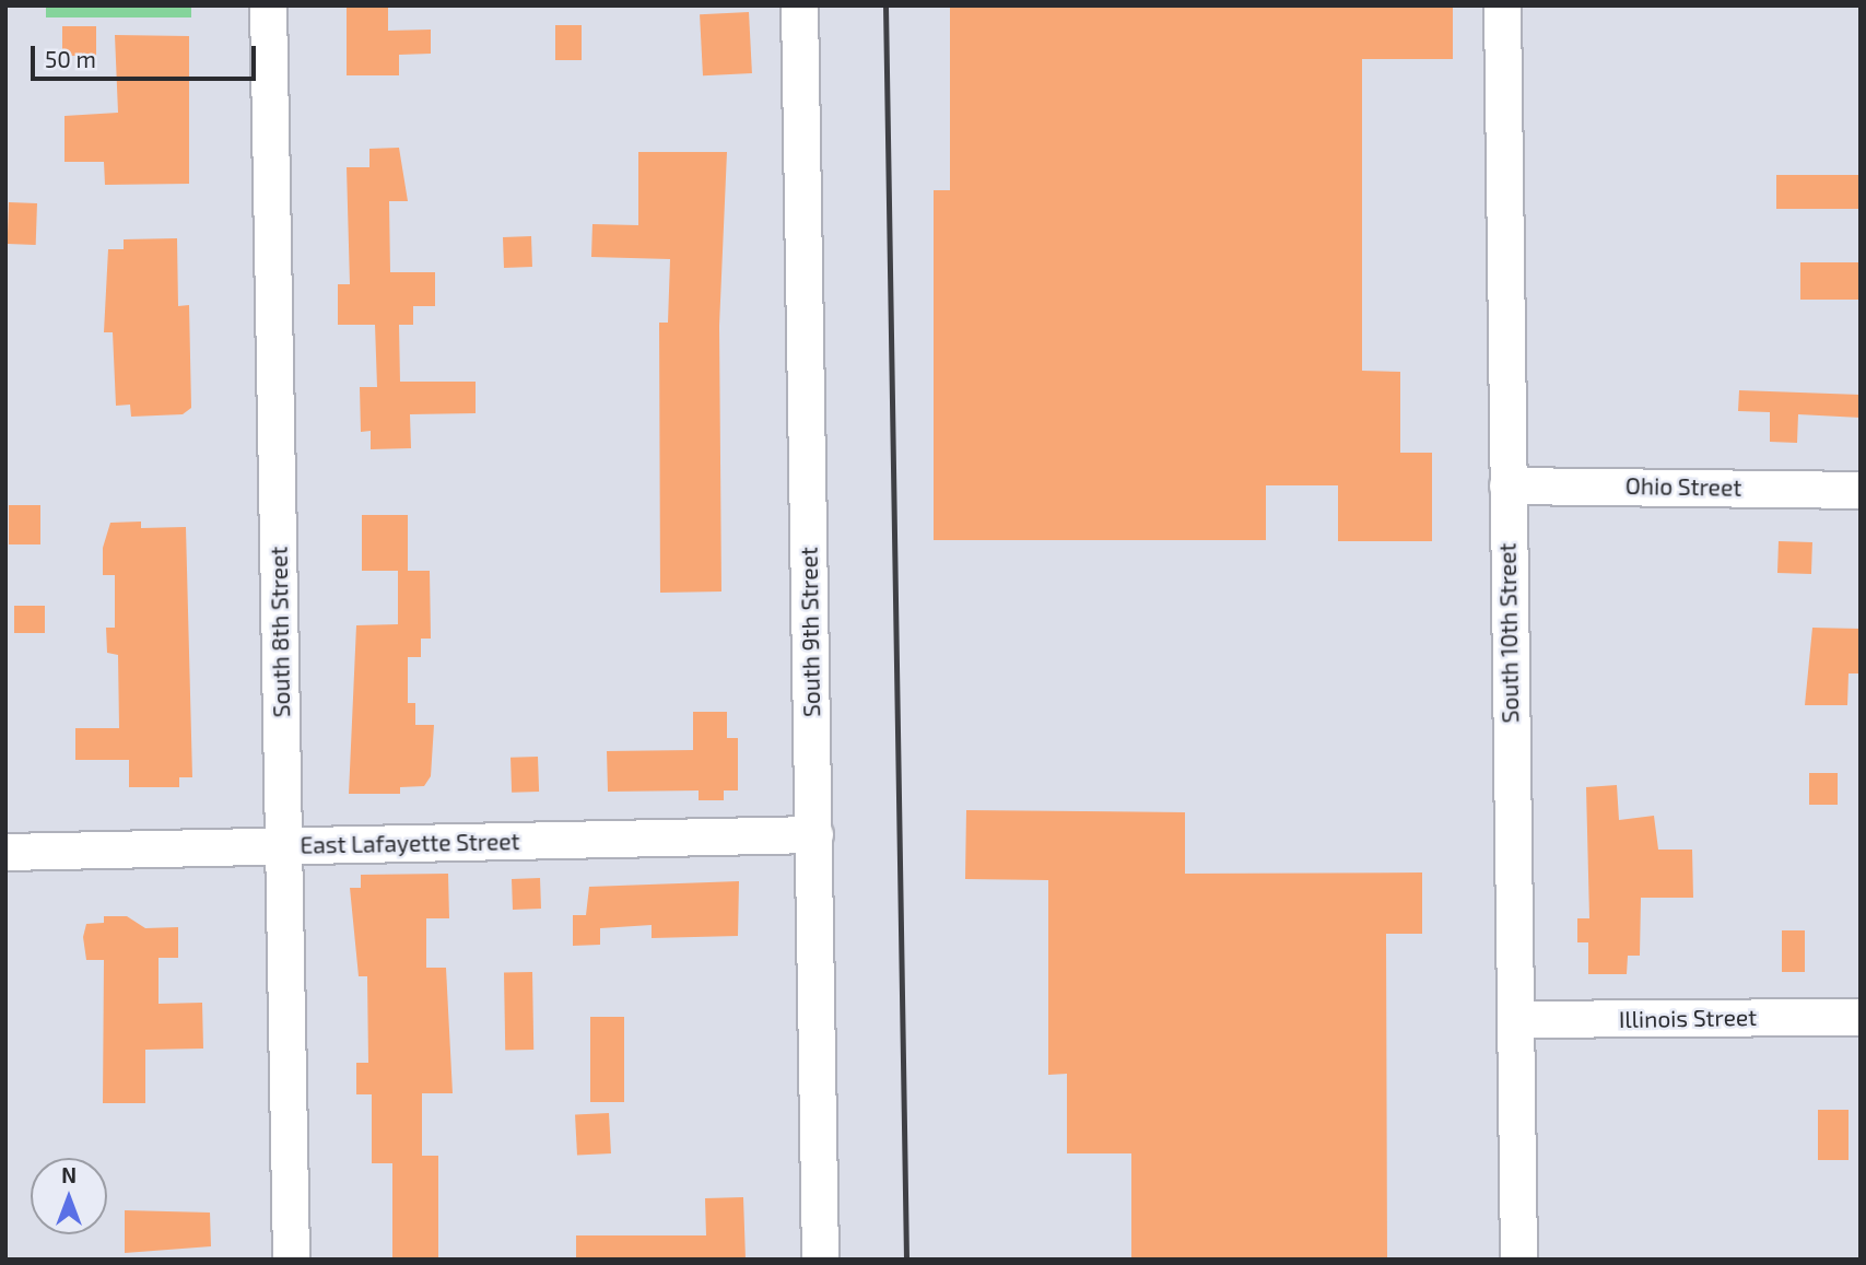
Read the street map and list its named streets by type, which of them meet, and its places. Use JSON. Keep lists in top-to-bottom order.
{
  "streets": {
    "street": [
      "Ohio Street",
      "South 8th Street",
      "South 9th Street",
      "South 10th Street",
      "East Lafayette Street",
      "Illinois Street"
    ]
  },
  "crossings": [
    ["Ohio Street", "South 10th Street"],
    ["South 8th Street", "East Lafayette Street"],
    ["South 9th Street", "East Lafayette Street"],
    ["South 10th Street", "Illinois Street"]
  ],
  "scale_bar": "50 m",
  "north": "top"
}
